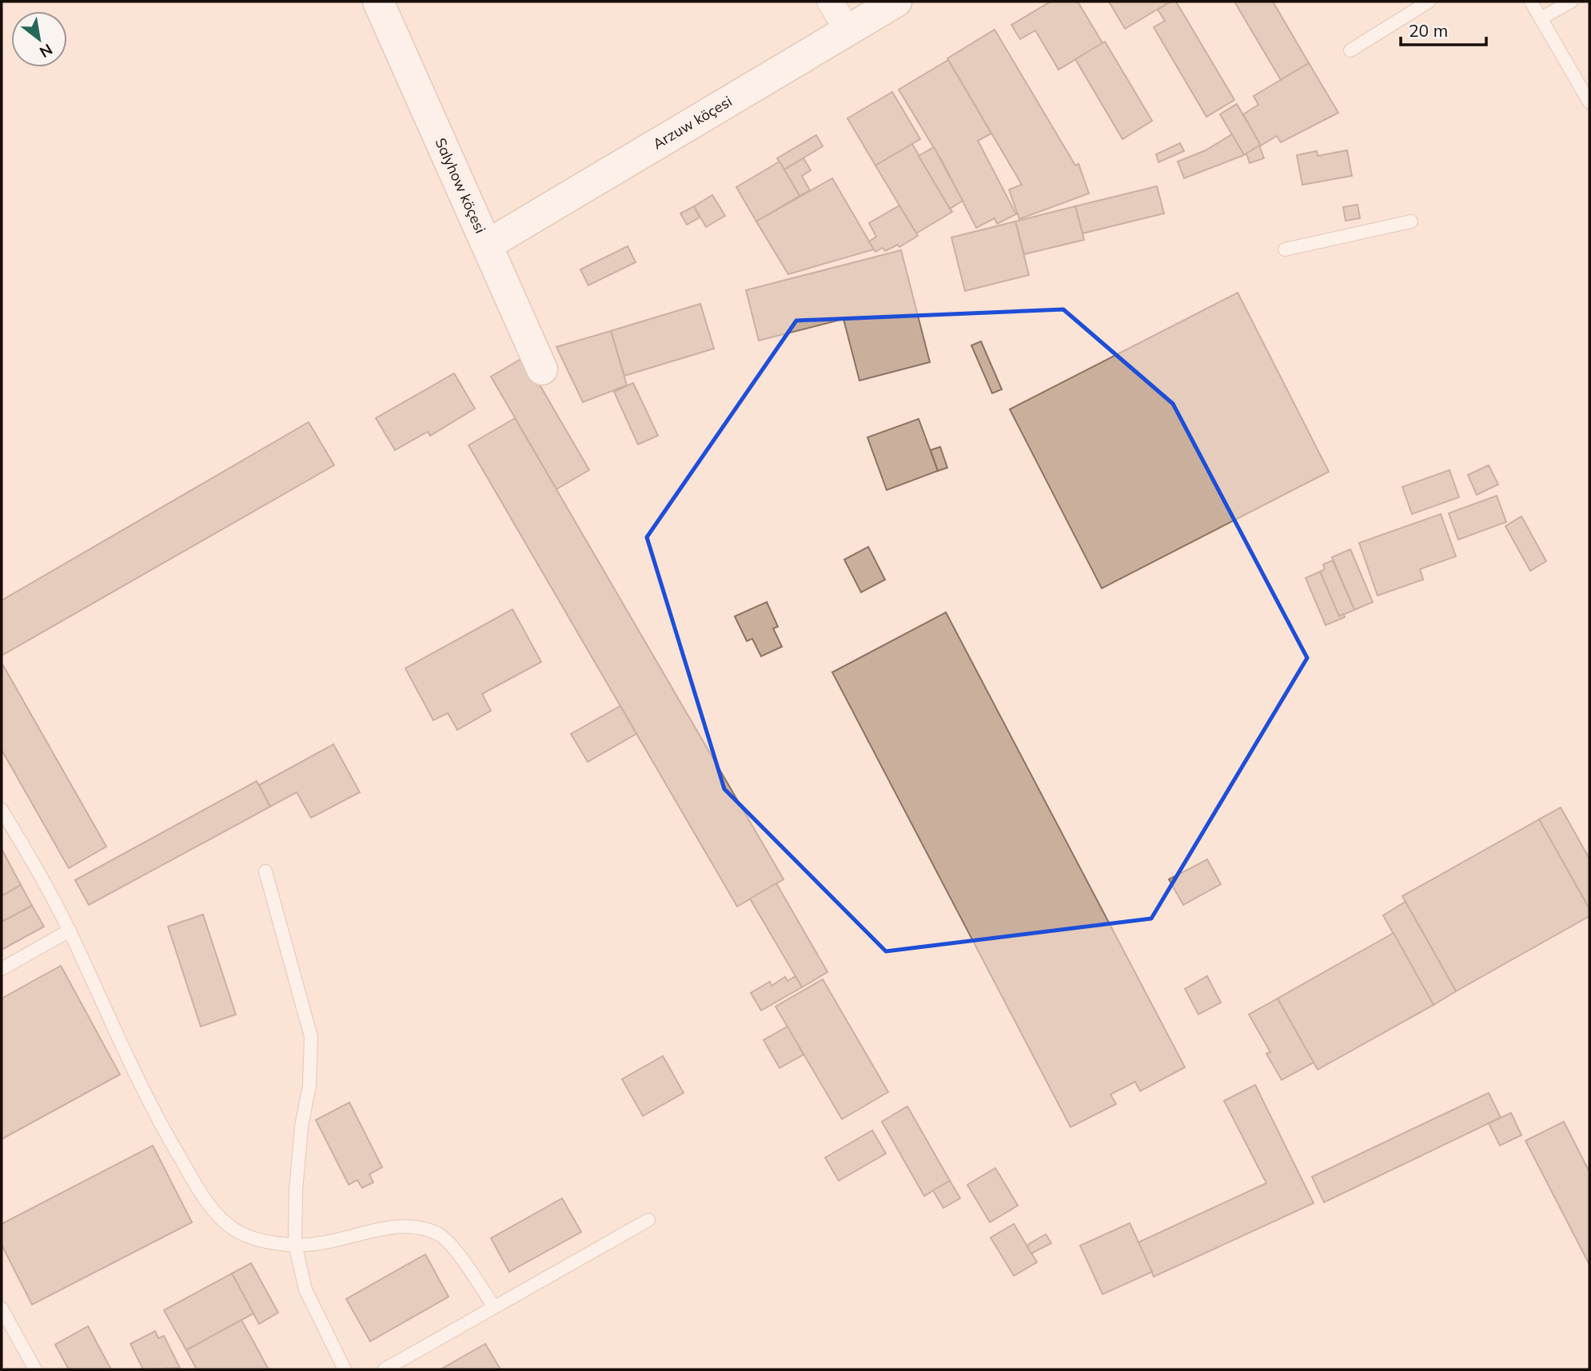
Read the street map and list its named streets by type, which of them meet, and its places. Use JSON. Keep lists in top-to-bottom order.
{
  "streets": {
    "street": ["Arzuw köçesi", "Salyhow köçesi"]
  },
  "crossings": [
    ["Arzuw köçesi", "Salyhow köçesi"]
  ],
  "scale_bar": "20 m",
  "north": "bottom right"
}
